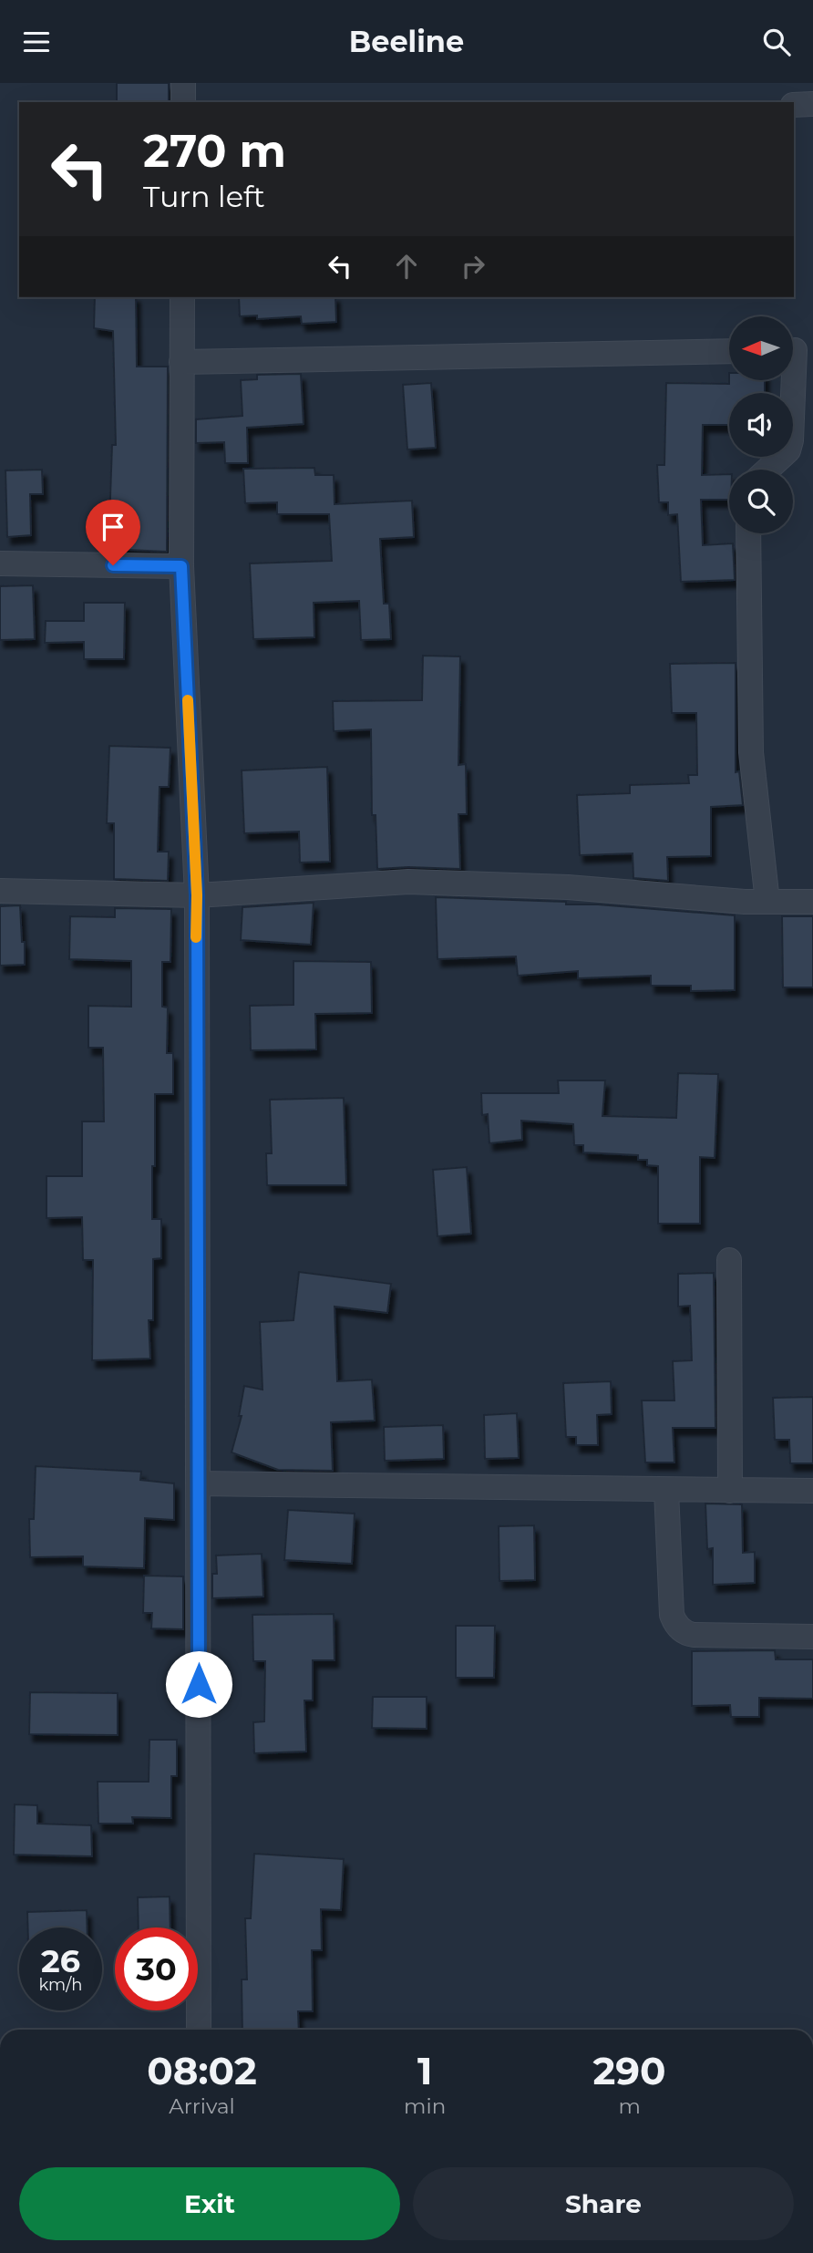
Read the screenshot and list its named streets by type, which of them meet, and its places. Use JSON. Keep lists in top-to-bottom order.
{
  "north": "left",
  "page": {
    "header": "Beeline",
    "turn": ["270 m", "Turn left"],
    "speed": "26 km/h",
    "limit": "30",
    "eta": [
      "08:02",
      "Arrival",
      "1",
      "min",
      "290",
      "m"
    ],
    "buttons": ["Exit", "Share"]
  }
}
